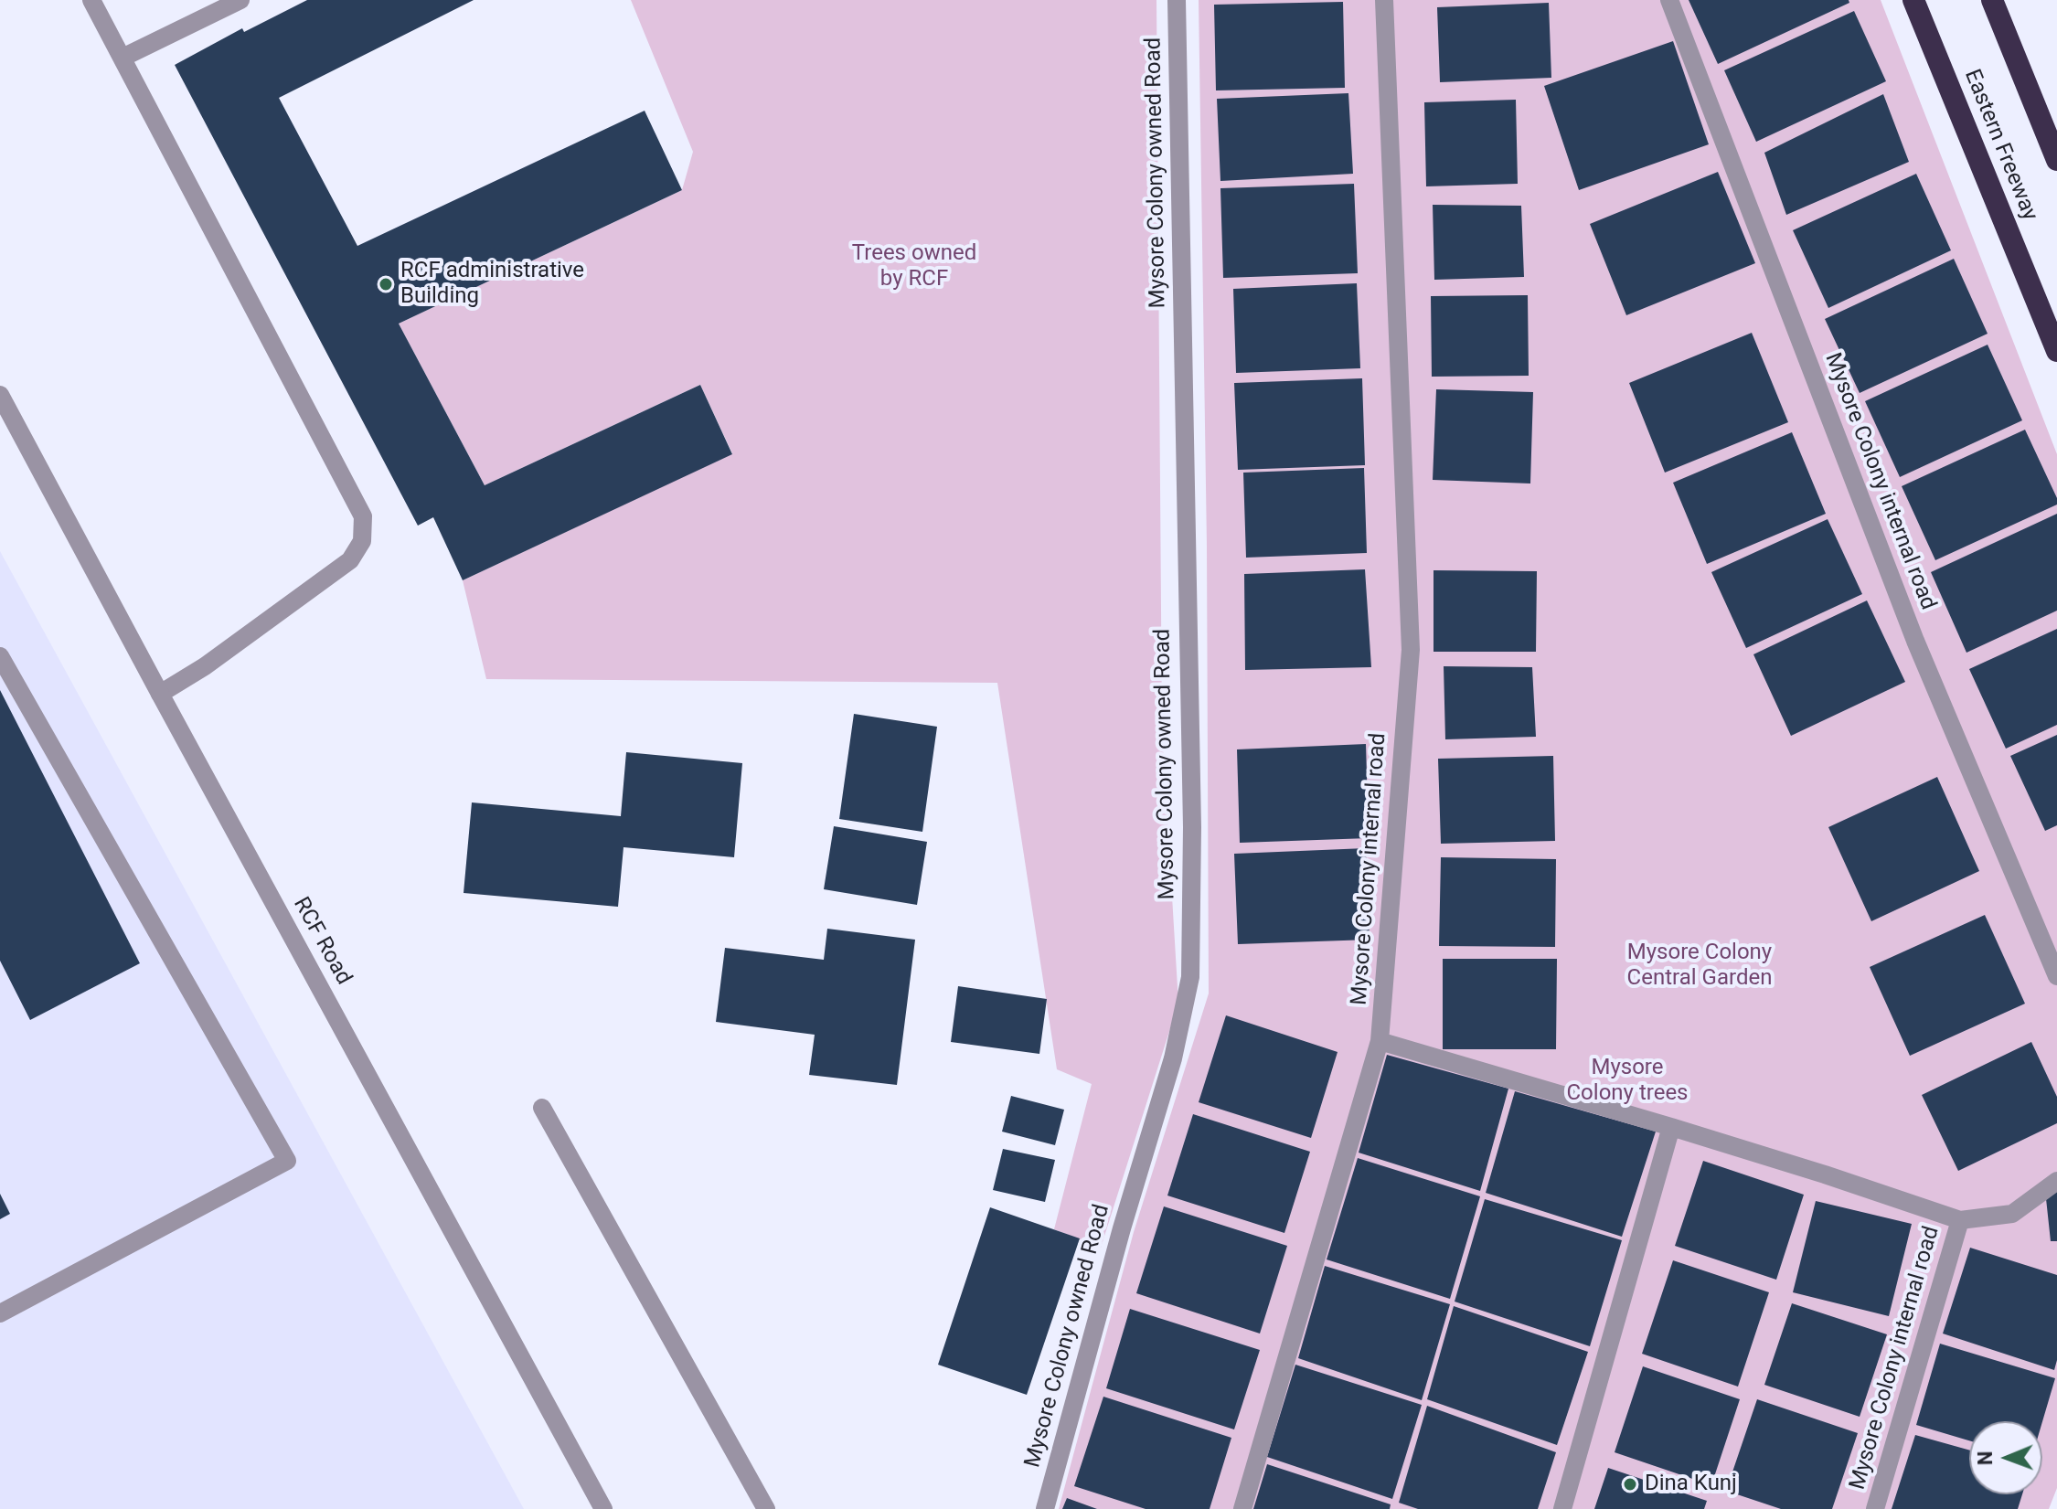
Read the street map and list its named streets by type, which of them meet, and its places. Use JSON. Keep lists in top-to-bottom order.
{
  "streets": {
    "highway": ["Eastern Freeway"],
    "street": ["Mysore Colony owned Road", "Mysore Colony internal road", "RCF Road"]
  },
  "parks": ["Trees owned by RCF", "Mysore Colony Central Garden", "Mysore Colony trees"],
  "places": ["RCF administrative Building", "Dina Kunj"],
  "north": "left"
}
